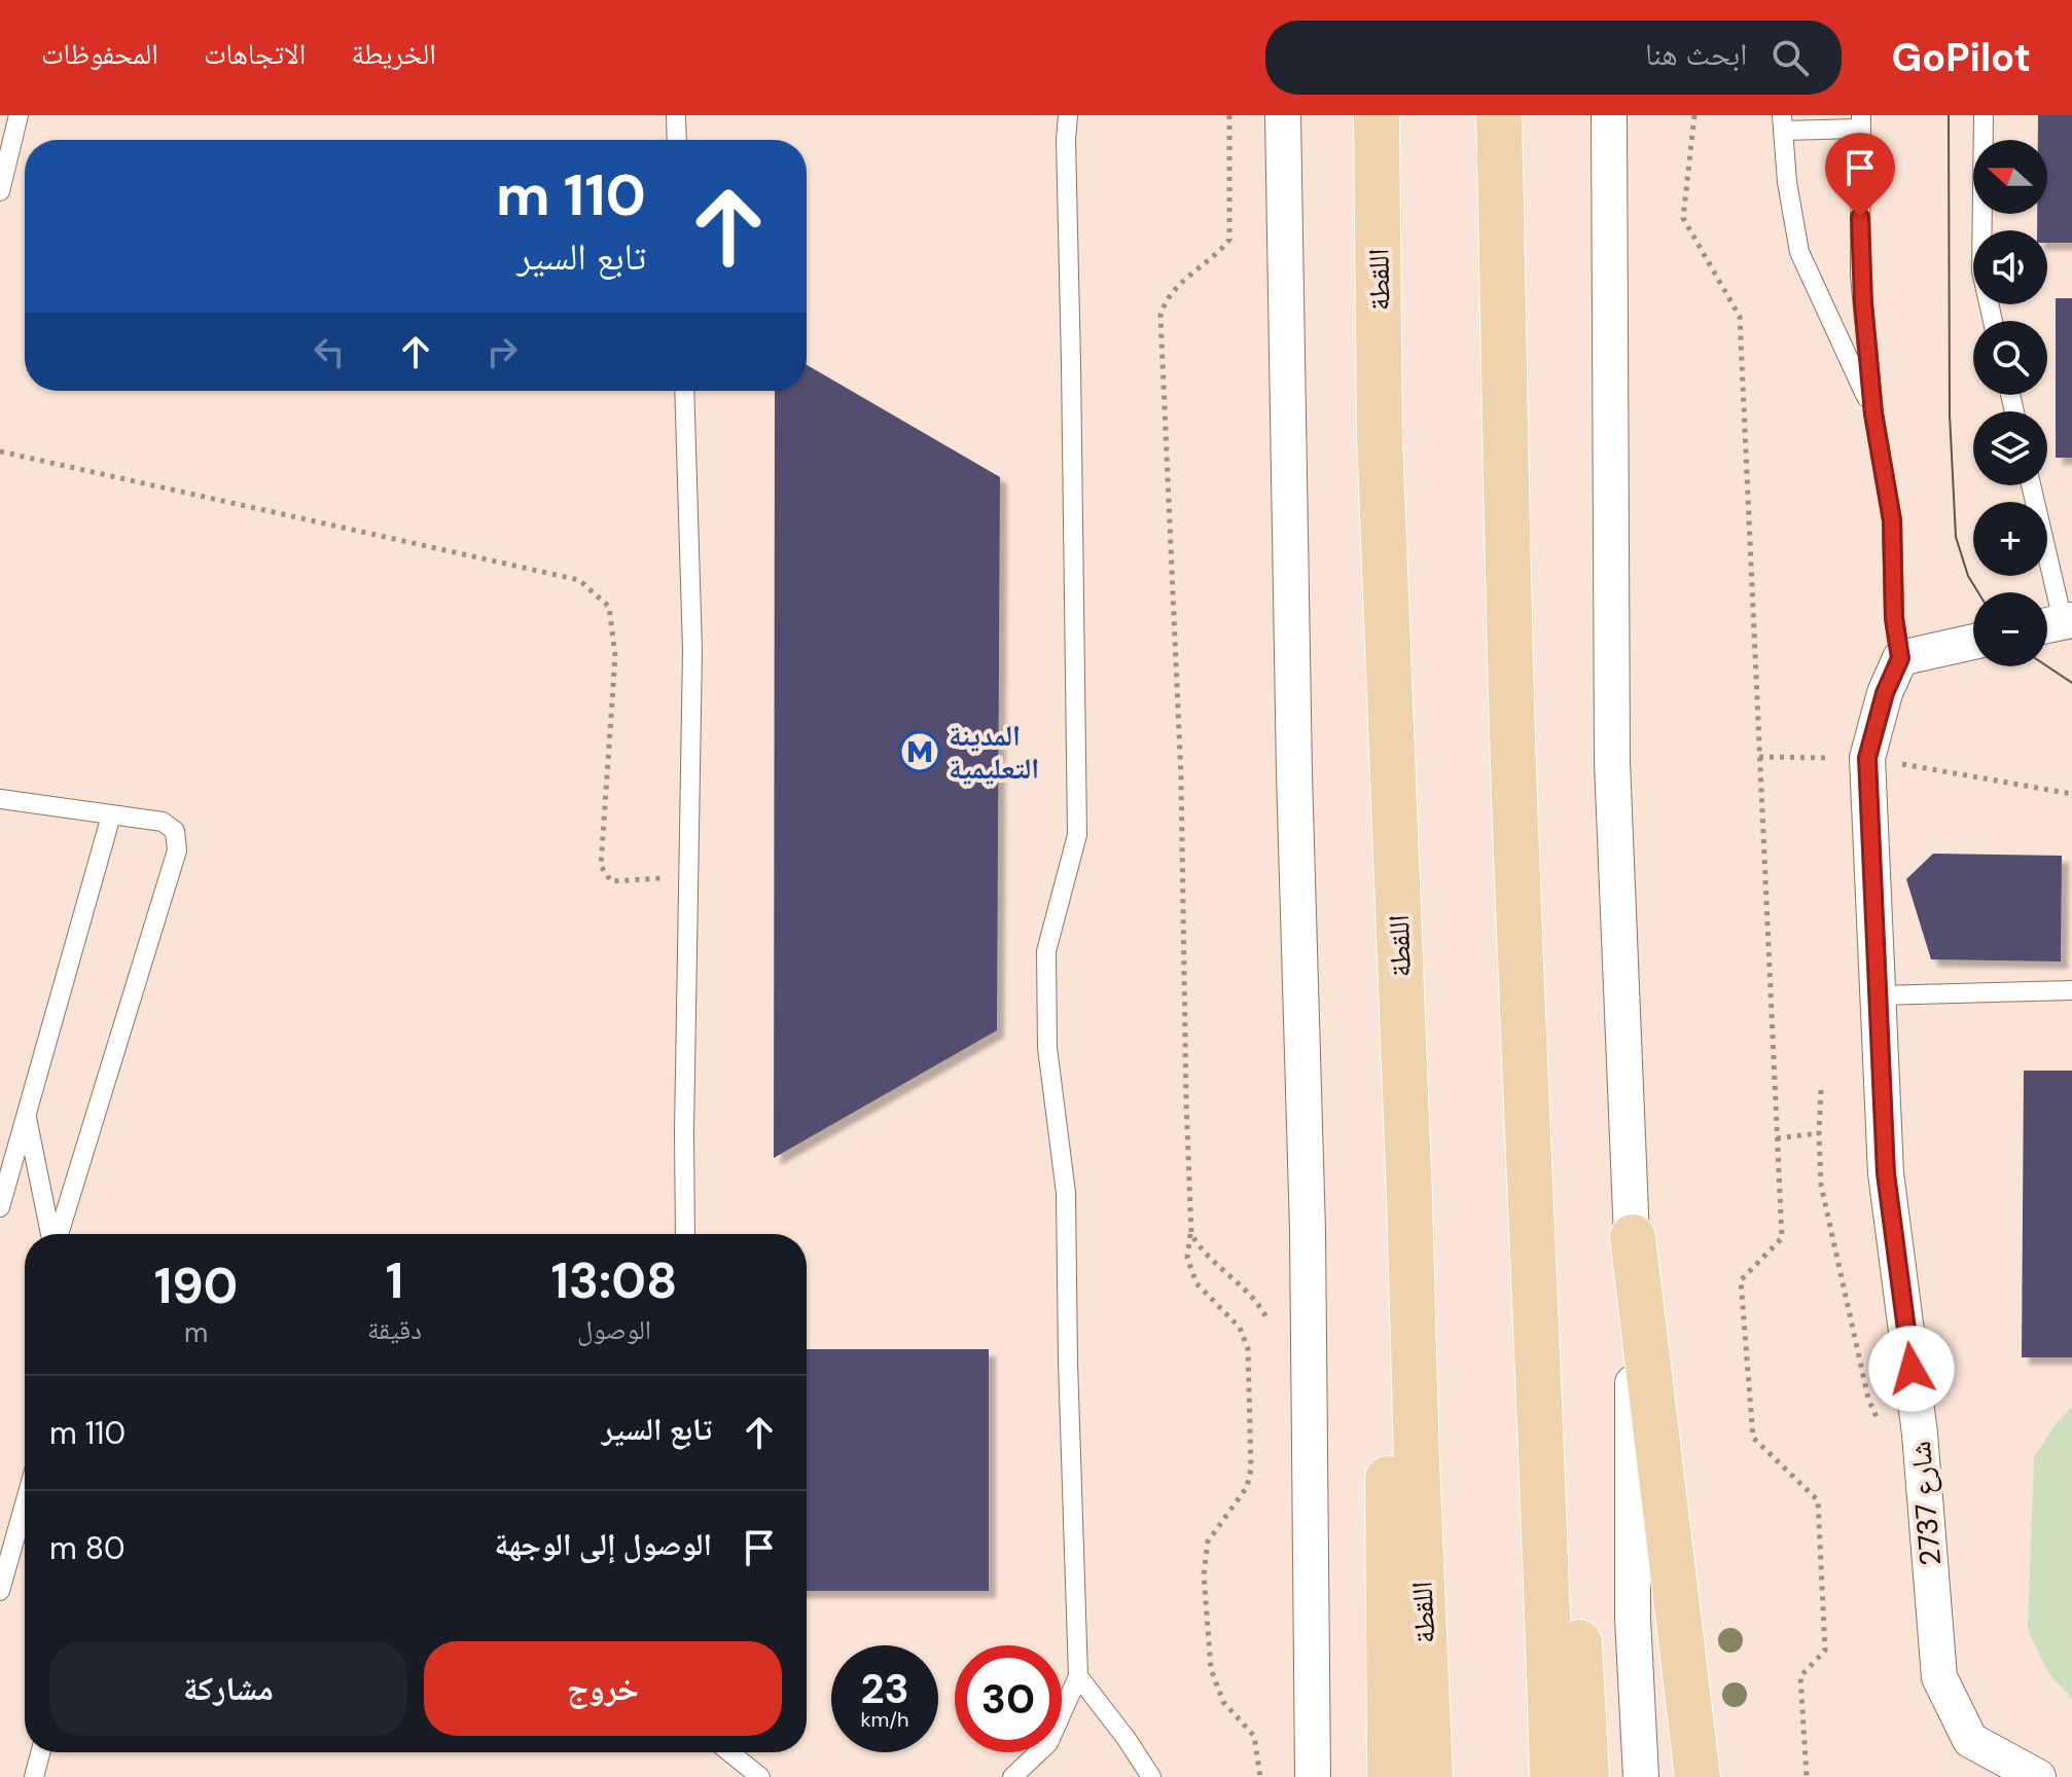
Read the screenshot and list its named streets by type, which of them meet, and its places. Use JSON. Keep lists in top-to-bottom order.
{
  "streets": {
    "main road": ["اللقطة"],
    "street": ["شارع 2737"]
  },
  "places": {
    "metro station": ["المدينة التعليمية"]
  },
  "north": "left",
  "page": {
    "header": "GoPilot",
    "search": "ابحث هنا",
    "nav": ["الخريطة", "الاتجاهات", "المحفوظات"],
    "map_buttons": ["+", "−"],
    "turn": ["110 m", "تابع السير"],
    "eta": [
      "13:08",
      "الوصول",
      "1",
      "دقيقة",
      "190",
      "m"
    ],
    "list": [
      {
        "name": "تابع السير",
        "value": "110 m"
      },
      {
        "name": "الوصول إلى الوجهة",
        "value": "80 m"
      }
    ],
    "buttons": ["خروج", "مشاركة"],
    "speed": "23 km/h",
    "limit": "30"
  }
}
